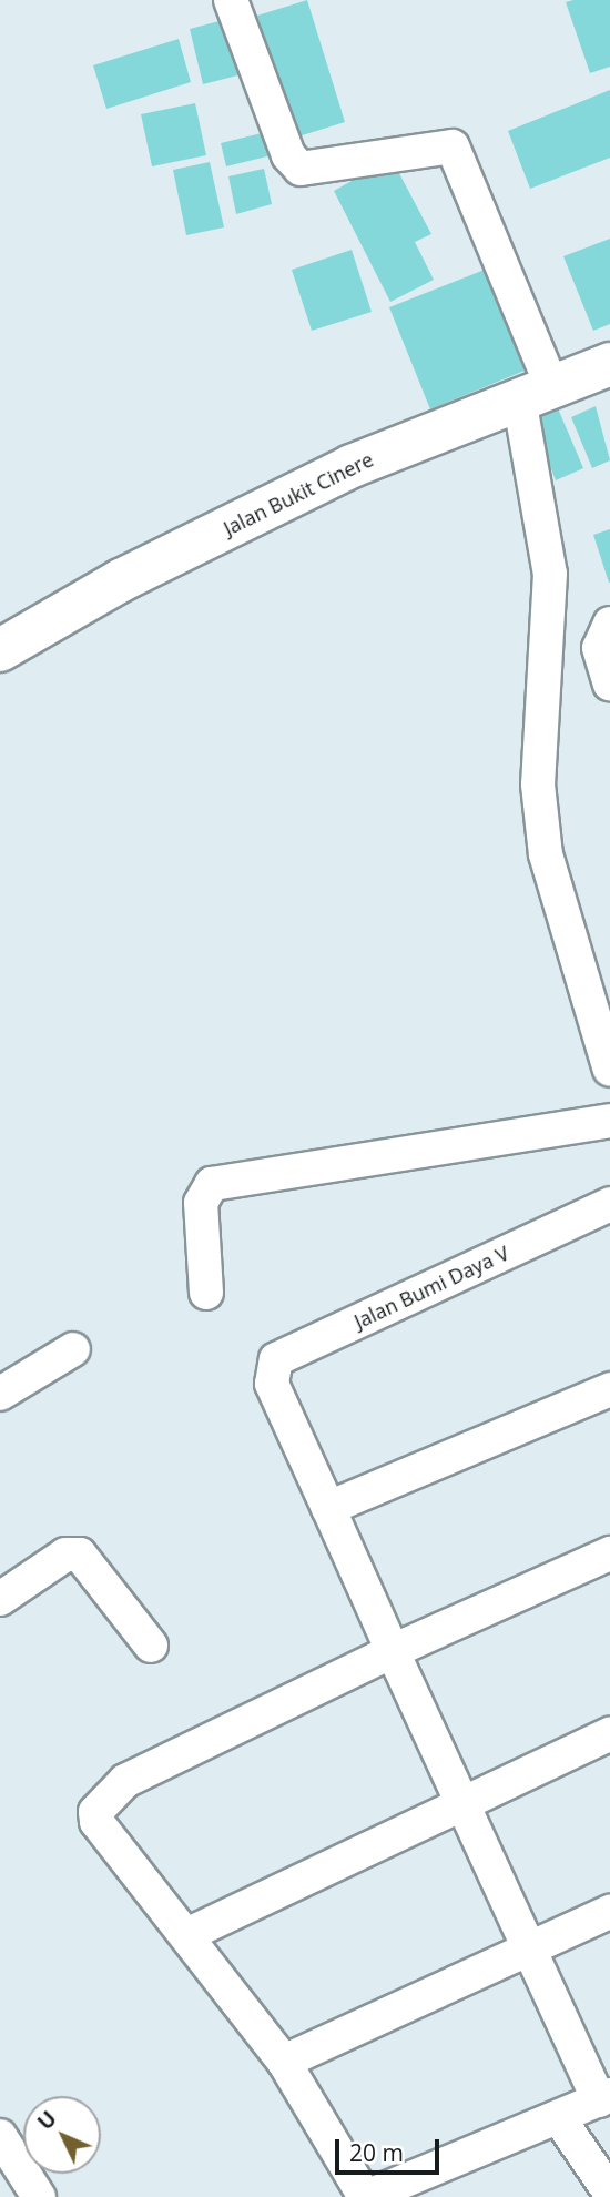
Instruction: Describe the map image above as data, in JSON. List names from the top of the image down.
{
  "streets": {
    "main road": ["Jalan Bukit Cinere"],
    "street": ["Jalan Bumi Daya V"]
  },
  "scale_bar": "20 m",
  "north": "top left"
}
